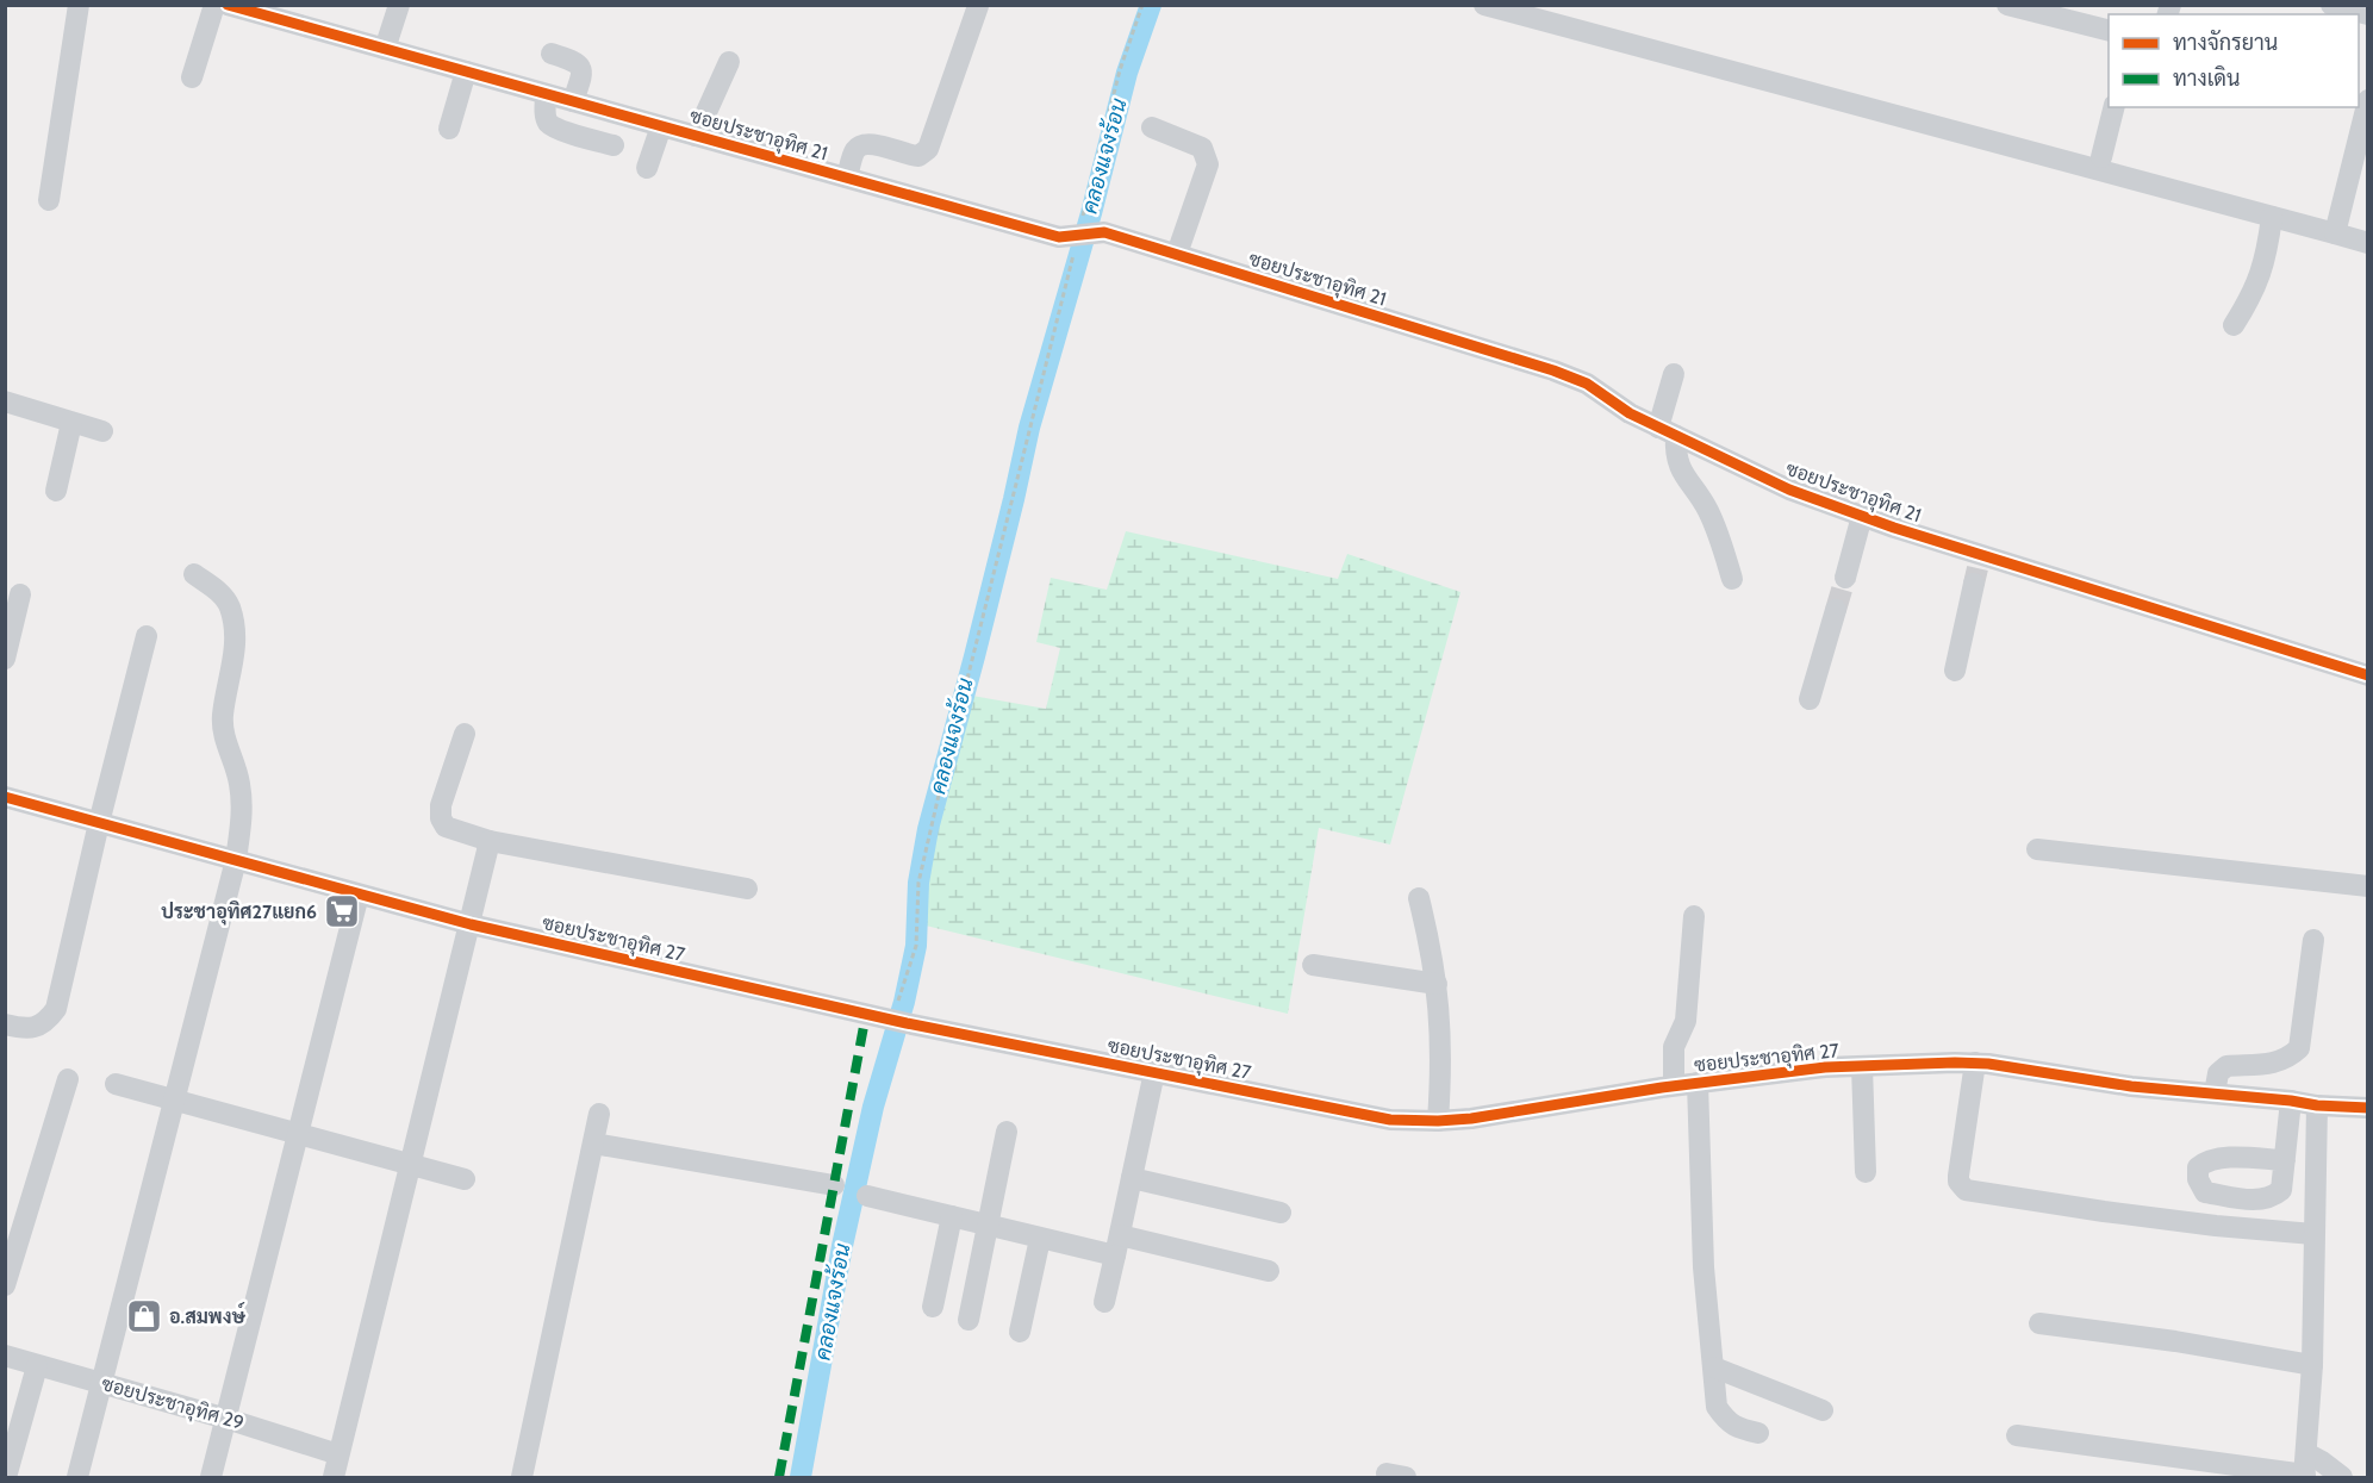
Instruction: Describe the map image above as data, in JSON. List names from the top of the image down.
{
  "streets": {
    "street": ["ซอยประชาอุทิศ 21", "ซอยประชาอุทิศ 27", "ซอยประชาอุทิศ 29"]
  },
  "water": ["คลองแจงร้อน"],
  "places": {
    "supermarket": ["ประชาอุทิศ27แยก6"],
    "shop": ["อ.สมพงษ์"]
  },
  "legend": ["ทางจักรยาน", "ทางเดิน"]
}
